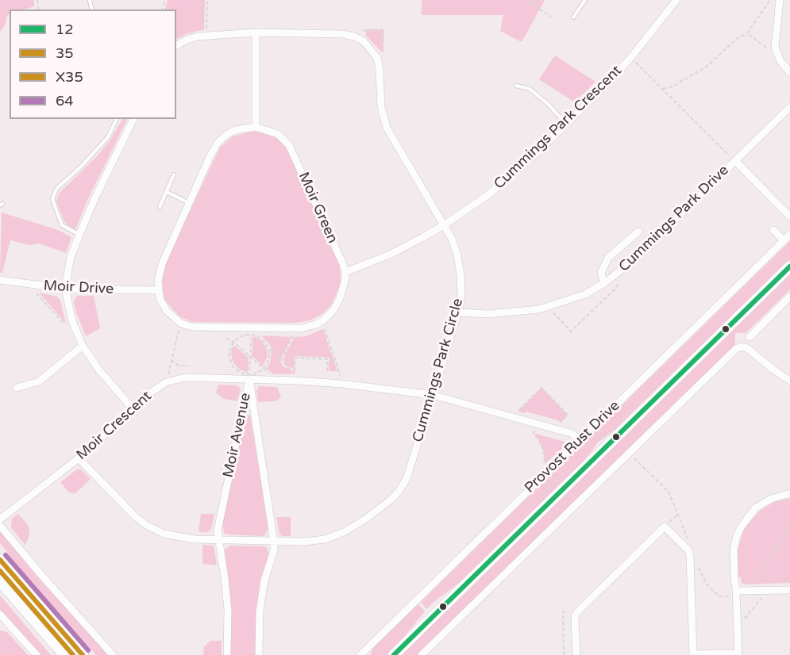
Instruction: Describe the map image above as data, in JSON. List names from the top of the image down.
{
  "streets": {
    "street": [
      "Cummings Park Crescent",
      "Moir Green",
      "Cummings Park Drive",
      "Moir Drive",
      "Cummings Park Circle",
      "Moir Crescent",
      "Moir Avenue",
      "Provost Rust Drive"
    ]
  },
  "crossings": [
    ["Cummings Park Crescent", "Moir Green"],
    ["Cummings Park Crescent", "Cummings Park Circle"],
    ["Moir Green", "Moir Drive"],
    ["Cummings Park Drive", "Cummings Park Circle"],
    ["Cummings Park Circle", "Moir Crescent"],
    ["Cummings Park Circle", "Moir Avenue"],
    ["Moir Crescent", "Moir Avenue"],
    ["Moir Crescent", "Provost Rust Drive"]
  ],
  "lines": [
    "transit line 12",
    "transit line 64",
    "transit line 35",
    "transit line X35"
  ],
  "legend": [
    "12",
    "35",
    "X35",
    "64"
  ]
}
